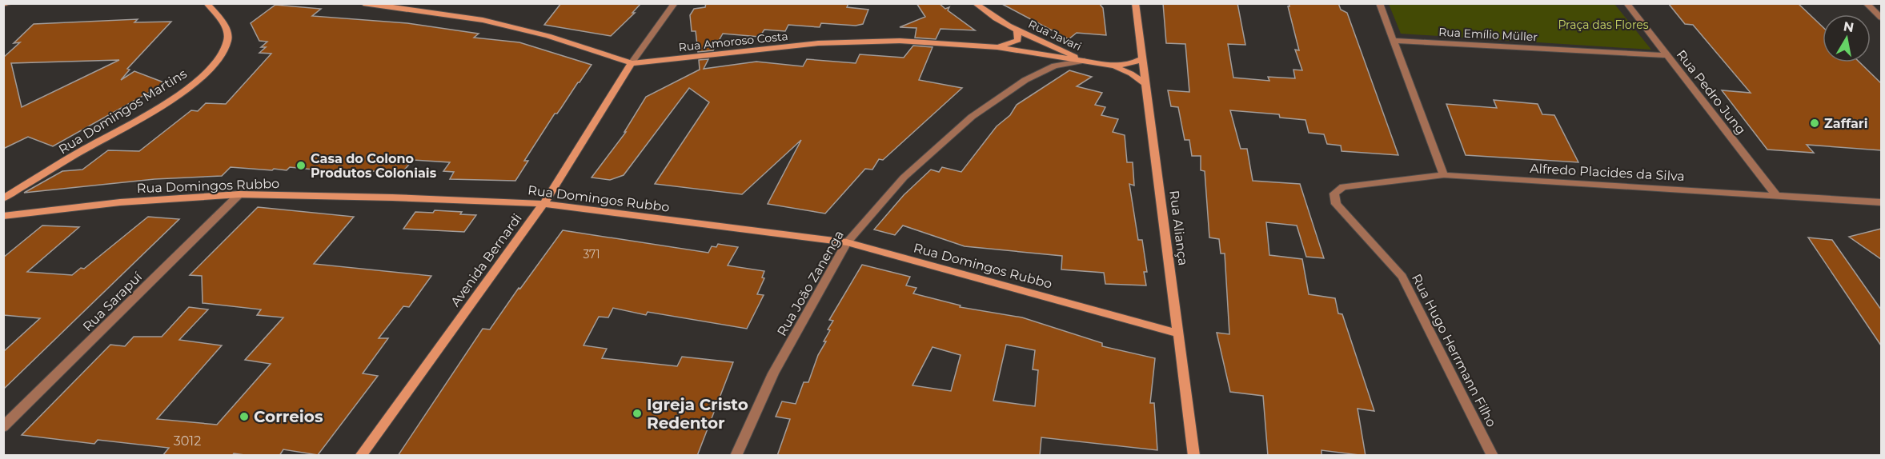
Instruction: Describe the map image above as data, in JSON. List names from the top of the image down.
{
  "streets": {
    "street": [
      "Rua Emílio Müller",
      "Rua Javari",
      "Rua Amoroso Costa",
      "Rua Pedro Jung",
      "Rua Domingos Martins",
      "Alfredo Placides da Silva",
      "Rua Domingos Rubbo",
      "Rua Aliança",
      "Avenida Bernardi",
      "Rua João Zanenga",
      "Rua Sarapuí",
      "Rua Hugo Herrmann Filho"
    ]
  },
  "crossings": [
    ["Rua Emílio Müller", "Rua Pedro Jung"],
    ["Rua Javari", "Rua Amoroso Costa"],
    ["Rua Javari", "Rua João Zanenga"],
    ["Rua Amoroso Costa", "Rua Aliança"],
    ["Rua Amoroso Costa", "Avenida Bernardi"],
    ["Rua Amoroso Costa", "Rua João Zanenga"],
    ["Rua Pedro Jung", "Alfredo Placides da Silva"],
    ["Alfredo Placides da Silva", "Rua Hugo Herrmann Filho"],
    ["Rua Domingos Rubbo", "Rua Aliança"],
    ["Rua Domingos Rubbo", "Avenida Bernardi"],
    ["Rua Domingos Rubbo", "Rua João Zanenga"],
    ["Rua Domingos Rubbo", "Rua Sarapuí"]
  ],
  "parks": ["Praça das Flores"],
  "places": [
    "Zaffari",
    "Casa do Colono Produtos Coloniais",
    "Igreja Cristo Redentor",
    "Correios"
  ],
  "house_numbers": ["371", "3012"],
  "north": "top"
}
